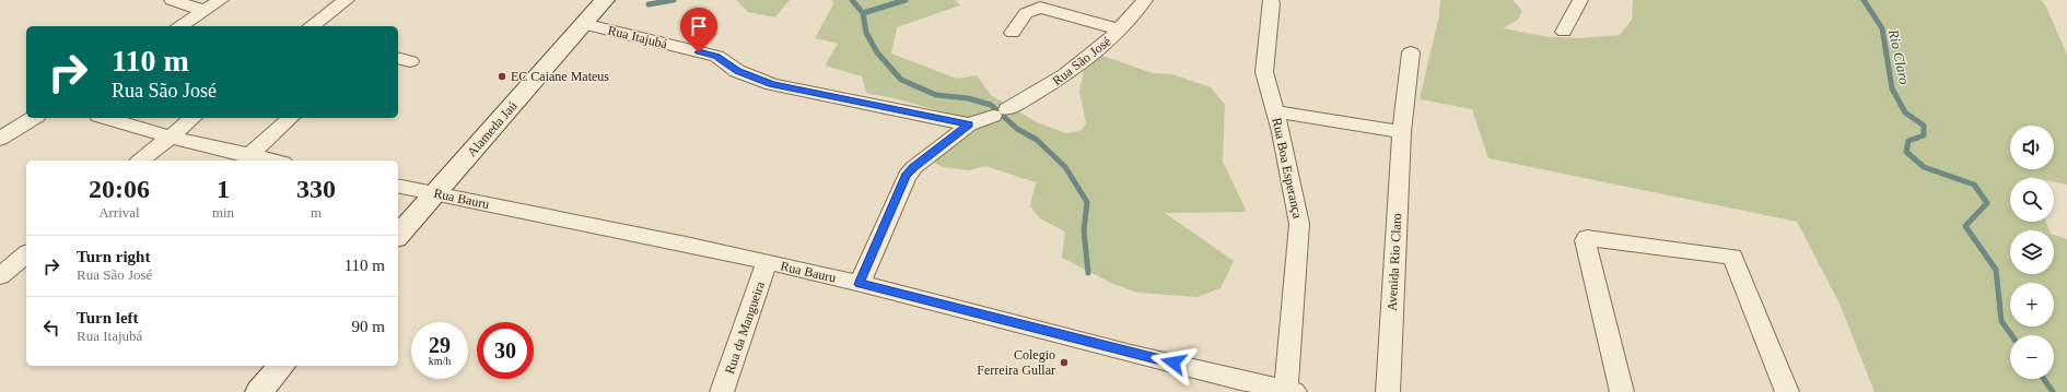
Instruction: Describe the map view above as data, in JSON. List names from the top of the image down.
{
  "streets": {
    "main road": ["Alameda Jaú"],
    "street": [
      "Rua Itajubá",
      "Rua São José",
      "Rua Boa Esperança",
      "Rua Bauru",
      "Avenida Rio Claro",
      "Rua da Mangueira"
    ]
  },
  "crossings": [
    ["Rua Itajubá", "Rua São José"],
    ["Rua Itajubá", "Alameda Jaú"],
    ["Rua São José", "Rua Bauru"],
    ["Alameda Jaú", "Rua Bauru"],
    ["Rua Boa Esperança", "Rua Bauru"],
    ["Rua Bauru", "Rua da Mangueira"]
  ],
  "water": ["Rio Claro"],
  "places": ["EC Caiane Mateus", "Colegio Ferreira Gullar"],
  "page": {
    "turn": ["110 m", "Rua São José"],
    "map_buttons": ["+", "−"],
    "eta": [
      "20:06",
      "Arrival",
      "1",
      "min",
      "330",
      "m"
    ],
    "list": [
      {
        "name": "Turn right",
        "note": "Rua São José",
        "value": "110 m"
      },
      {
        "name": "Turn left",
        "note": "Rua Itajubá",
        "value": "90 m"
      }
    ],
    "speed": "29 km/h",
    "limit": "30"
  }
}
